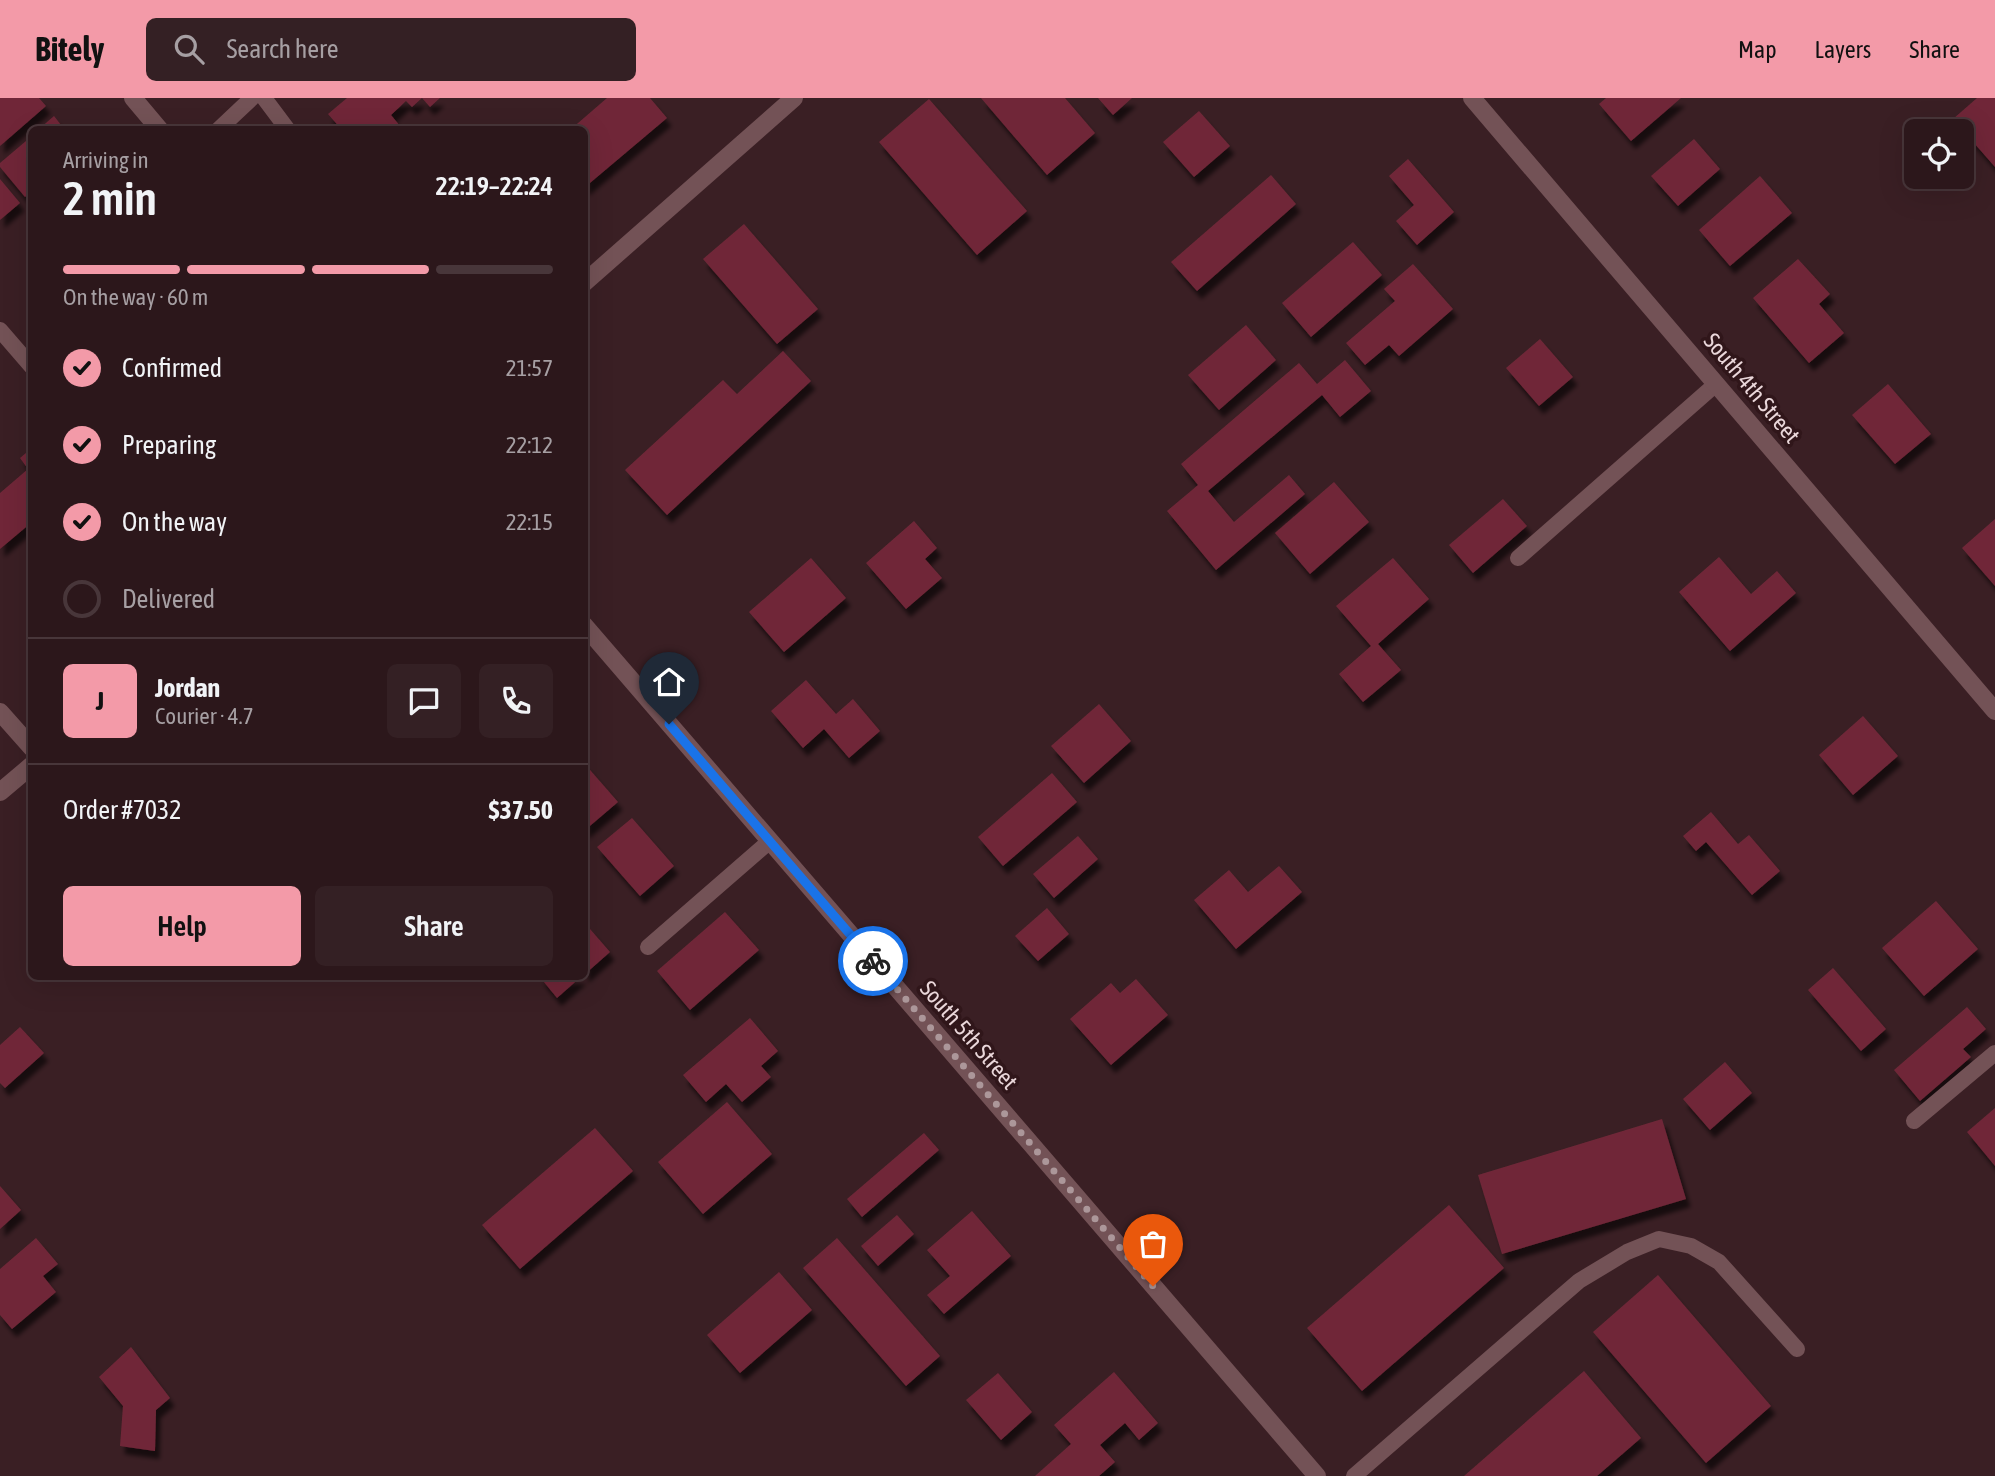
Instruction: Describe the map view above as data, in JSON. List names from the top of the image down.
{
  "streets": {
    "street": ["South 4th Street", "South 5th Street"]
  },
  "page": {
    "header": "Bitely",
    "search": "Search here",
    "nav": ["Map", "Layers", "Share"],
    "heading": ["2 min", "Arriving in", "22:19–22:24"],
    "panel": [
      "Jordan",
      "Courier · 4.7",
      "Order #7032",
      "$37.50"
    ],
    "bar": "On the way · 60 m",
    "list": [
      ["Confirmed", "21:57"],
      ["Preparing", "22:12"],
      ["On the way", "22:15"],
      "Delivered"
    ],
    "round": "J",
    "buttons": ["Help", "Share"]
  }
}
